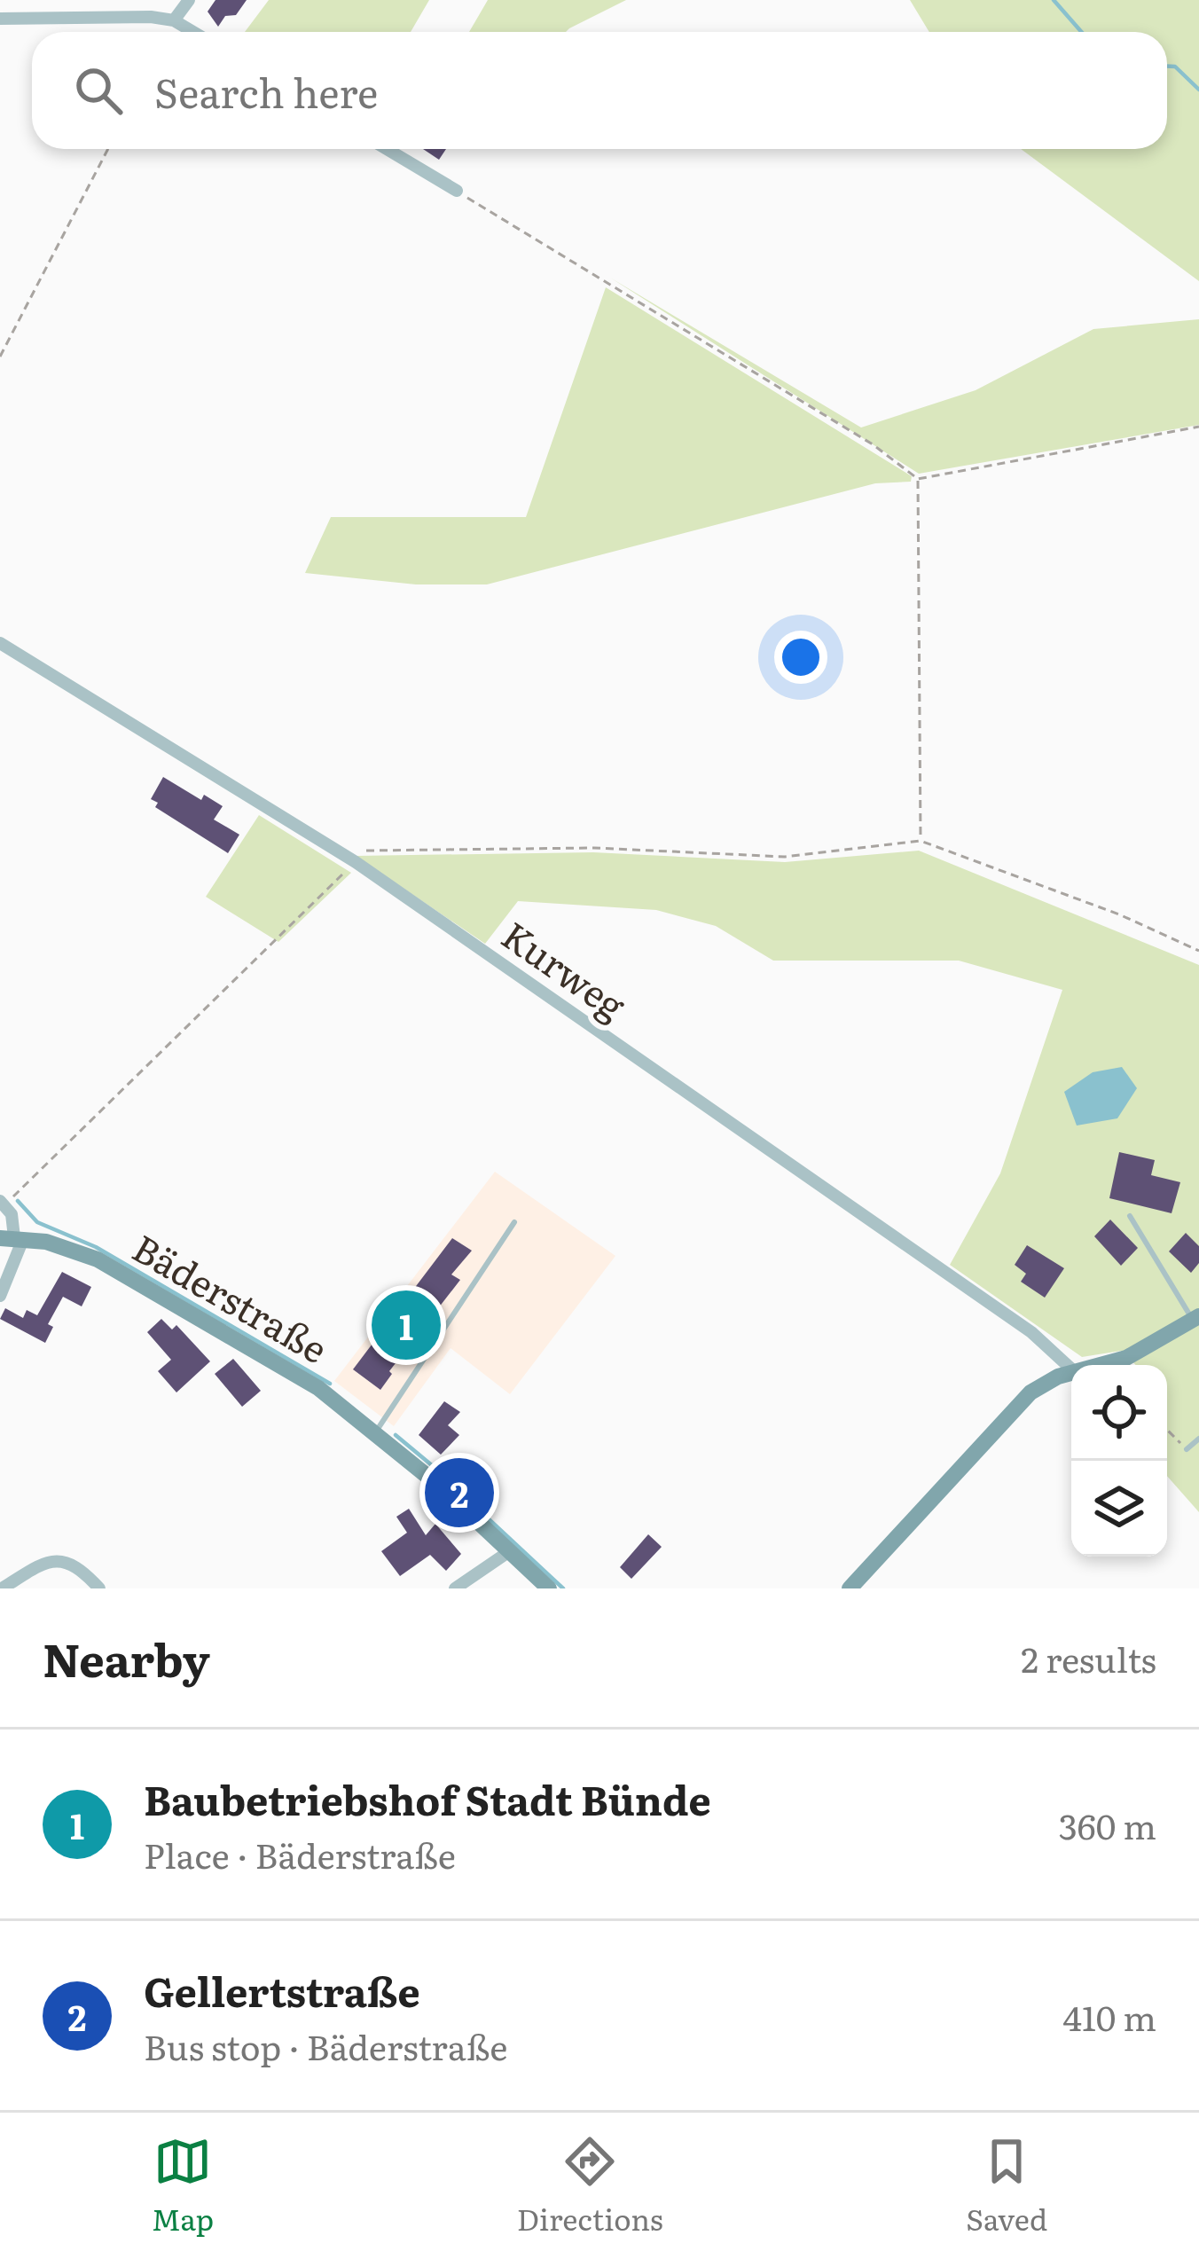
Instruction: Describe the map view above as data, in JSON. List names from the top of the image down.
{
  "streets": {
    "street": ["Kurweg", "Bäderstraße"]
  },
  "page": {
    "search": "Search here",
    "pins": ["1", "2"],
    "heading": ["Nearby", "2 results"],
    "list": [
      {
        "mark": "1",
        "name": "Baubetriebshof Stadt Bünde",
        "note": "Place · Bäderstraße",
        "value": "360 m"
      },
      {
        "mark": "2",
        "name": "Gellertstraße",
        "note": "Bus stop · Bäderstraße",
        "value": "410 m"
      }
    ],
    "nav": ["Map", "Directions", "Saved"]
  }
}
